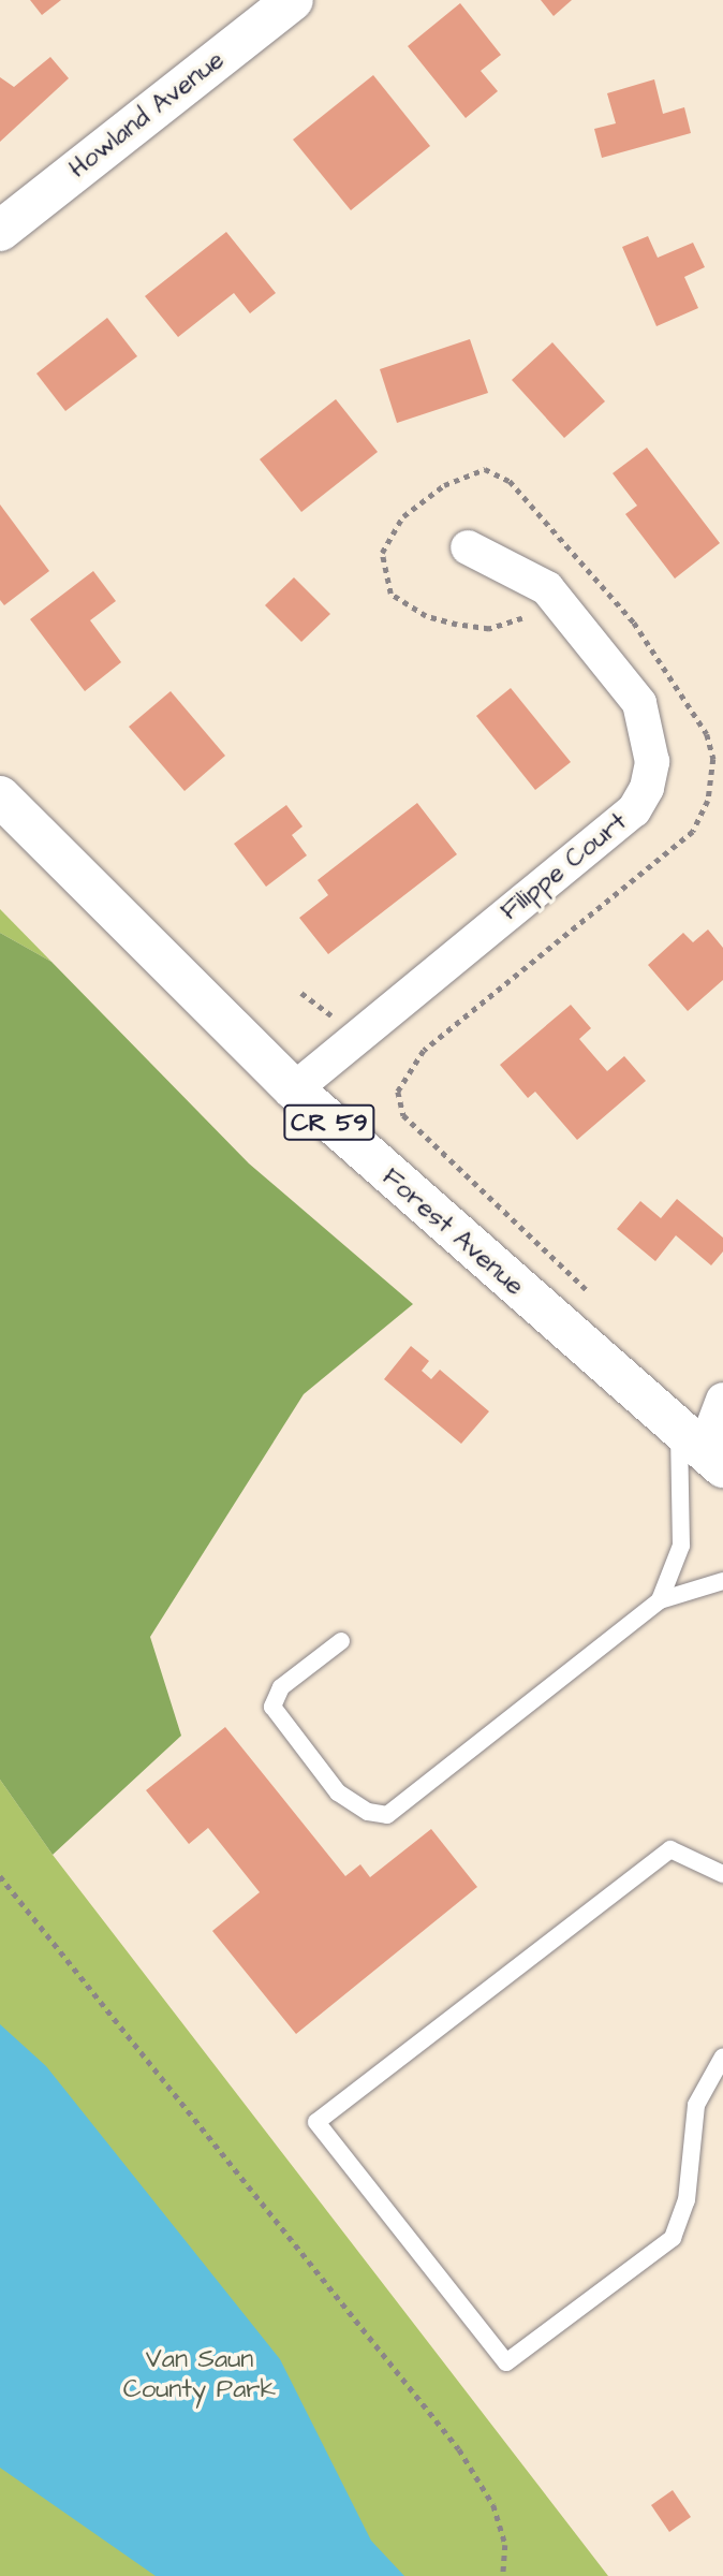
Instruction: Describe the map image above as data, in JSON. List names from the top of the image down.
{
  "streets": {
    "main road": ["Howland Avenue", "CR 59", "Forest Avenue"],
    "street": ["Filippe Court"]
  },
  "crossings": [
    ["Filippe Court", "Forest Avenue"]
  ],
  "parks": ["Van Saun County Park"]
}
